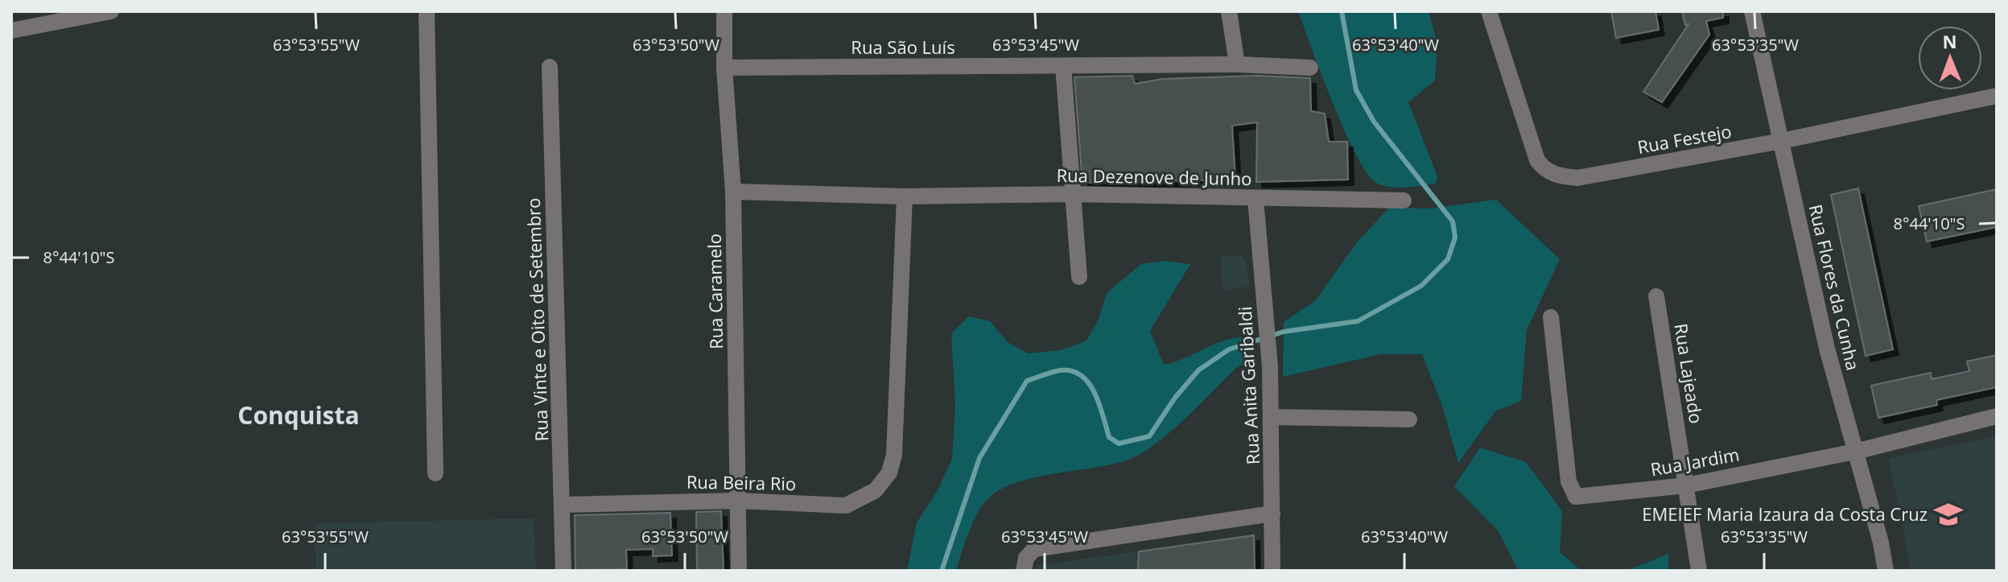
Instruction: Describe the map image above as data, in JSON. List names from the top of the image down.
{
  "streets": {
    "street": [
      "Rua São Luís",
      "Rua Festejo",
      "Rua Dezenove de Junho",
      "Rua Flores da Cunha",
      "Rua Caramelo",
      "Rua Vinte e Oito de Setembro",
      "Rua Lajeado",
      "Rua Anita Garibaldi",
      "Rua Jardim",
      "Rua Beira Rio"
    ]
  },
  "crossings": [
    ["Rua São Luís", "Rua Caramelo"],
    ["Rua Festejo", "Rua Flores da Cunha"],
    ["Rua Dezenove de Junho", "Rua Caramelo"],
    ["Rua Dezenove de Junho", "Rua Anita Garibaldi"],
    ["Rua Dezenove de Junho", "Rua Beira Rio"],
    ["Rua Flores da Cunha", "Rua Jardim"],
    ["Rua Caramelo", "Rua Beira Rio"],
    ["Rua Vinte e Oito de Setembro", "Rua Beira Rio"],
    ["Rua Lajeado", "Rua Jardim"]
  ],
  "districts": ["Conquista"],
  "places": {
    "school or university": ["EMEIEF Maria Izaura da Costa Cruz"]
  },
  "north": "top",
  "coordinates": [
    "63°53'55\"W",
    "63°53'50\"W",
    "63°53'45\"W",
    "63°53'40\"W",
    "63°53'35\"W",
    "8°44'10\"S"
  ]
}
